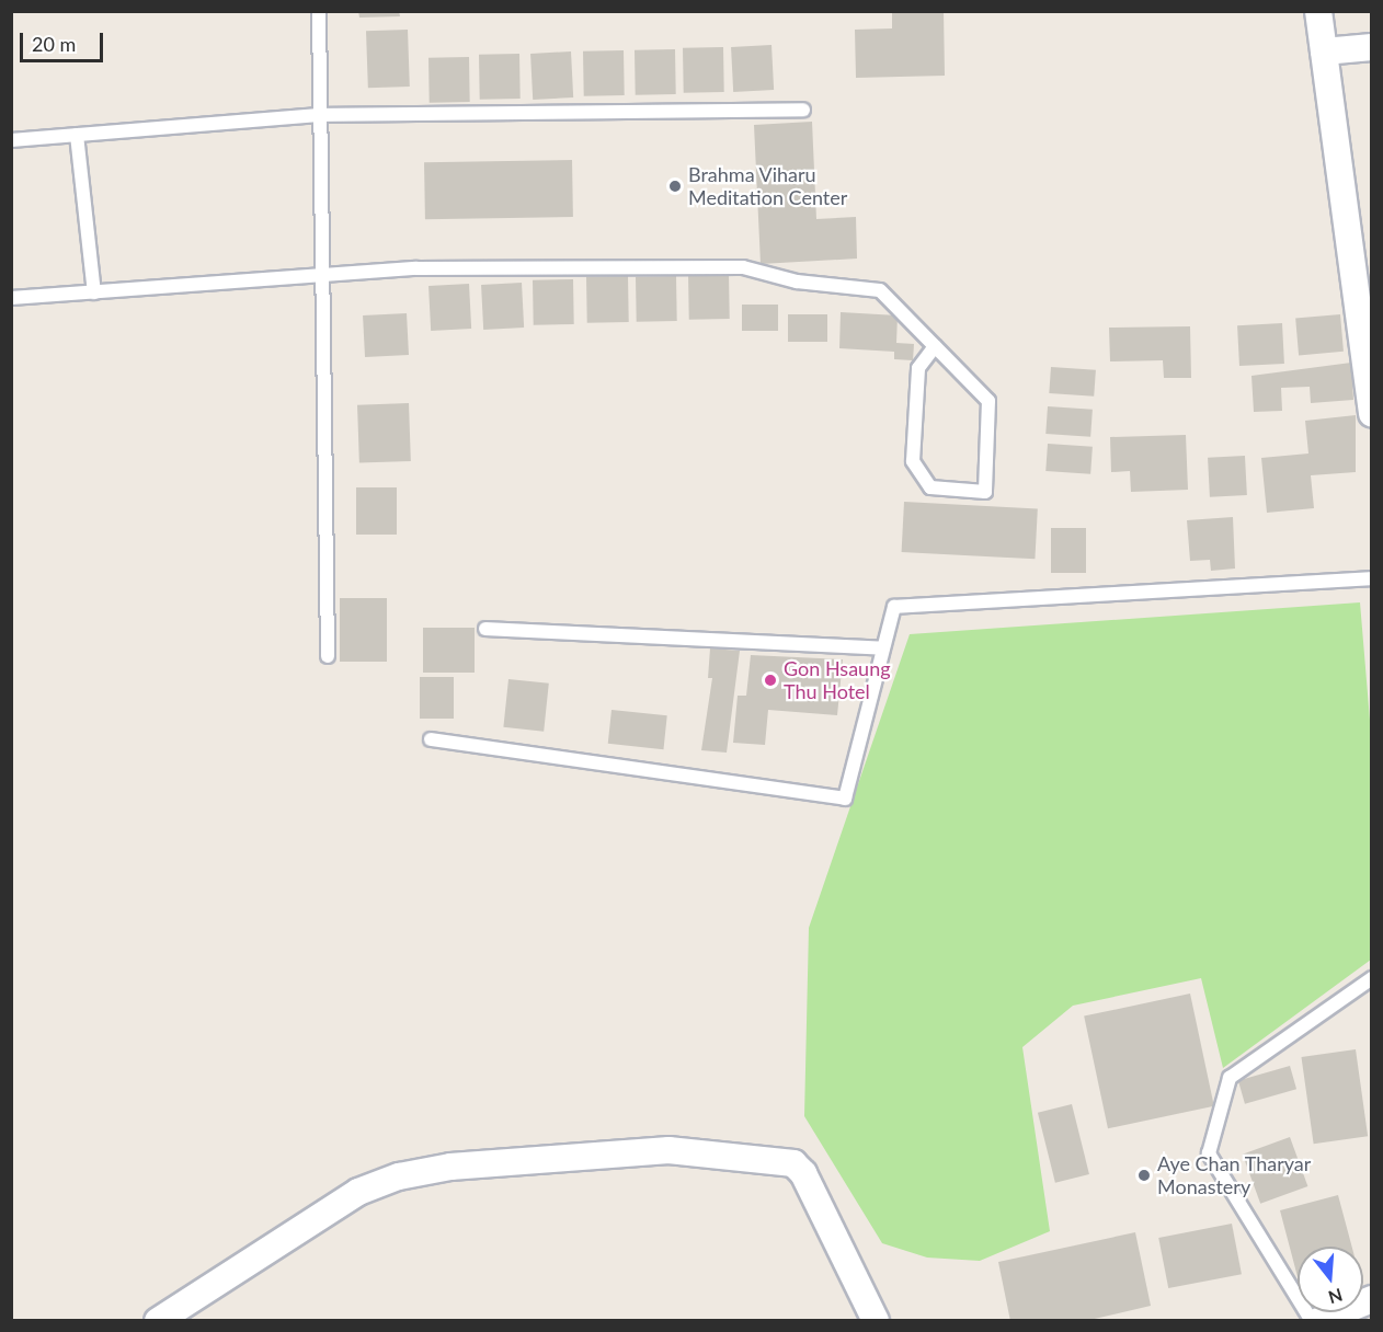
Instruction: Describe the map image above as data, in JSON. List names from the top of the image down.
{
  "places": ["Brahma Viharu Meditation Center", "Gon Hsaung Thu Hotel", "Aye Chan Tharyar Monastery"],
  "scale_bar": "20 m",
  "north": "bottom"
}
